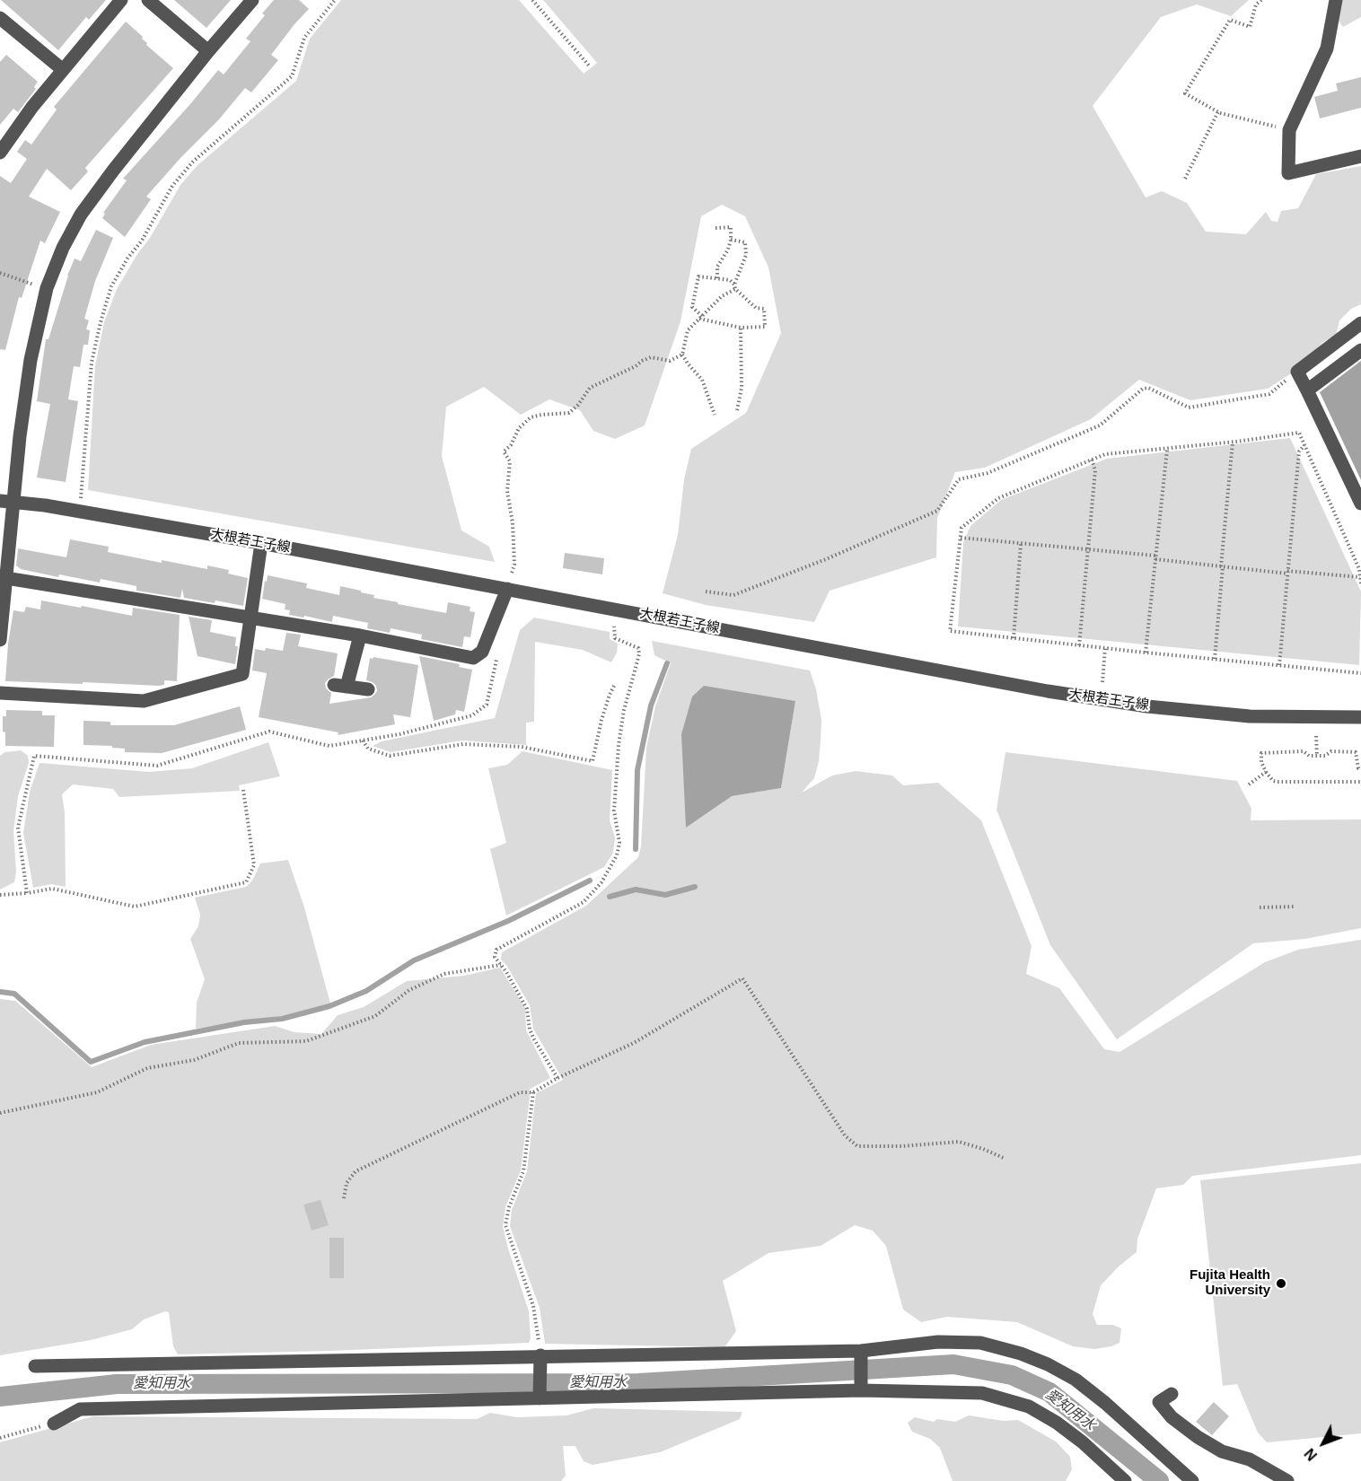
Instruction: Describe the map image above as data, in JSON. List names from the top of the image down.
{
  "streets": {
    "street": ["大根若王子線"]
  },
  "water": ["愛知用水"],
  "places": ["Fujita Health University"],
  "north": "bottom left"
}
